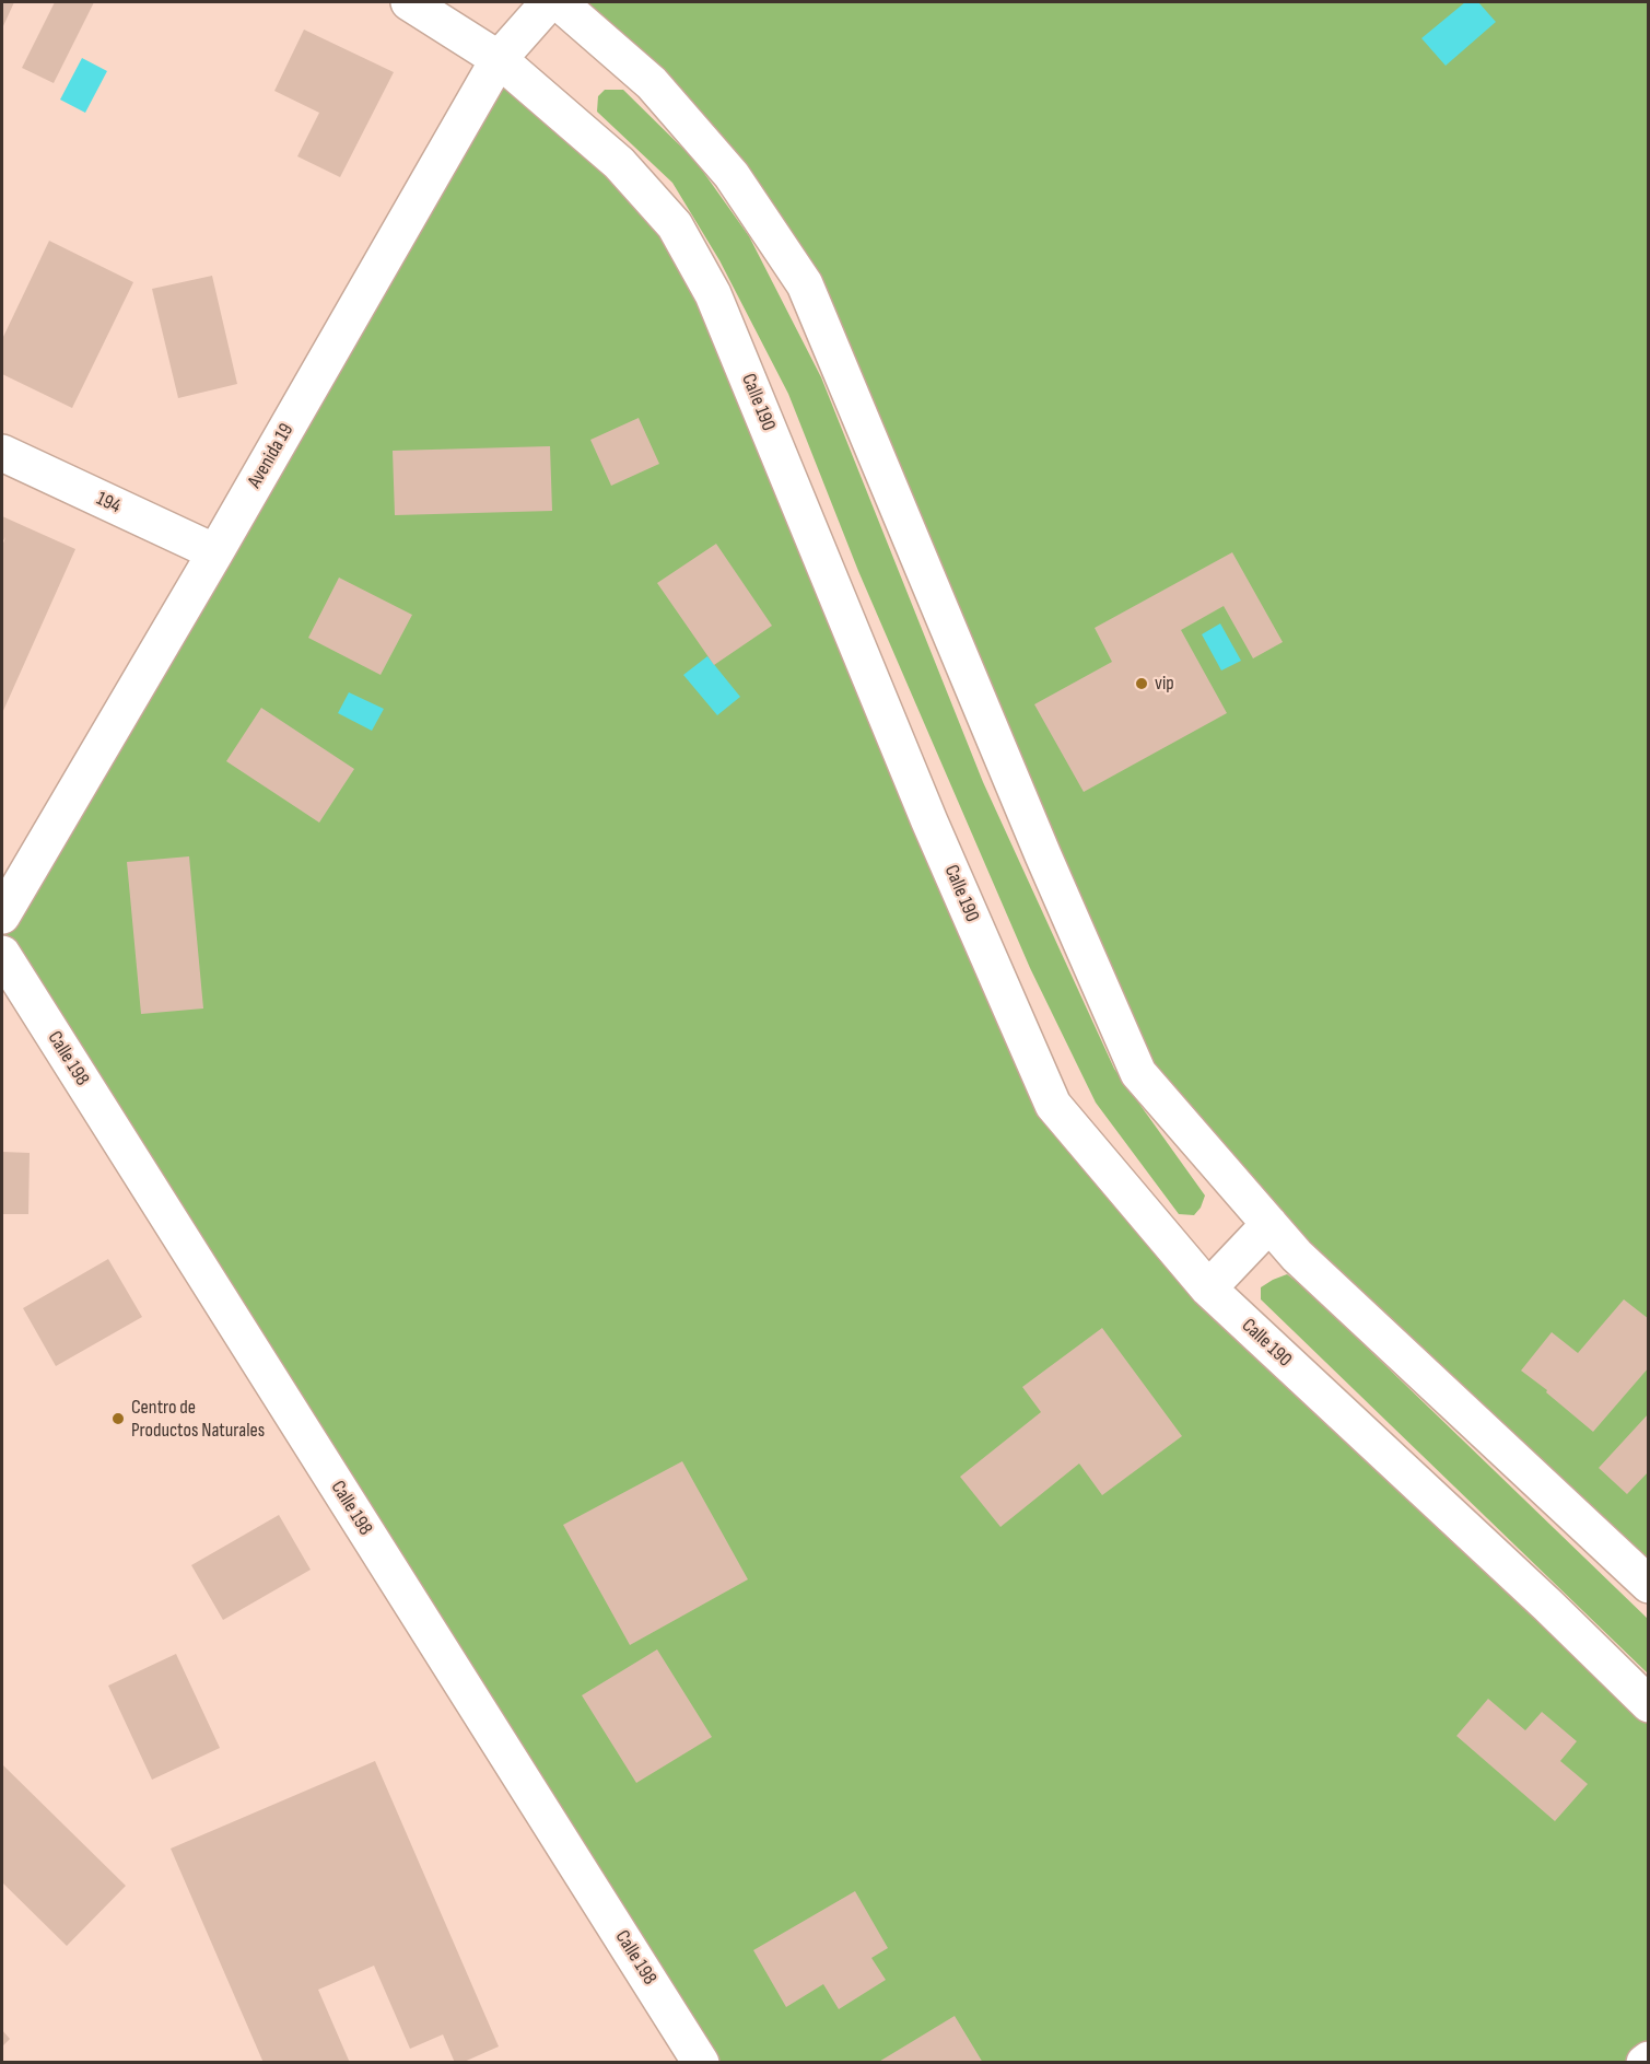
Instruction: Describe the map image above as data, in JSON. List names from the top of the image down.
{
  "streets": {
    "main road": [
      "Calle 190",
      "Avenida 19",
      "194",
      "Calle 198"
    ]
  },
  "crossings": [
    ["Calle 190", "Avenida 19"],
    ["Avenida 19", "194"]
  ],
  "places": ["vip", "Centro de Productos Naturales"]
}
